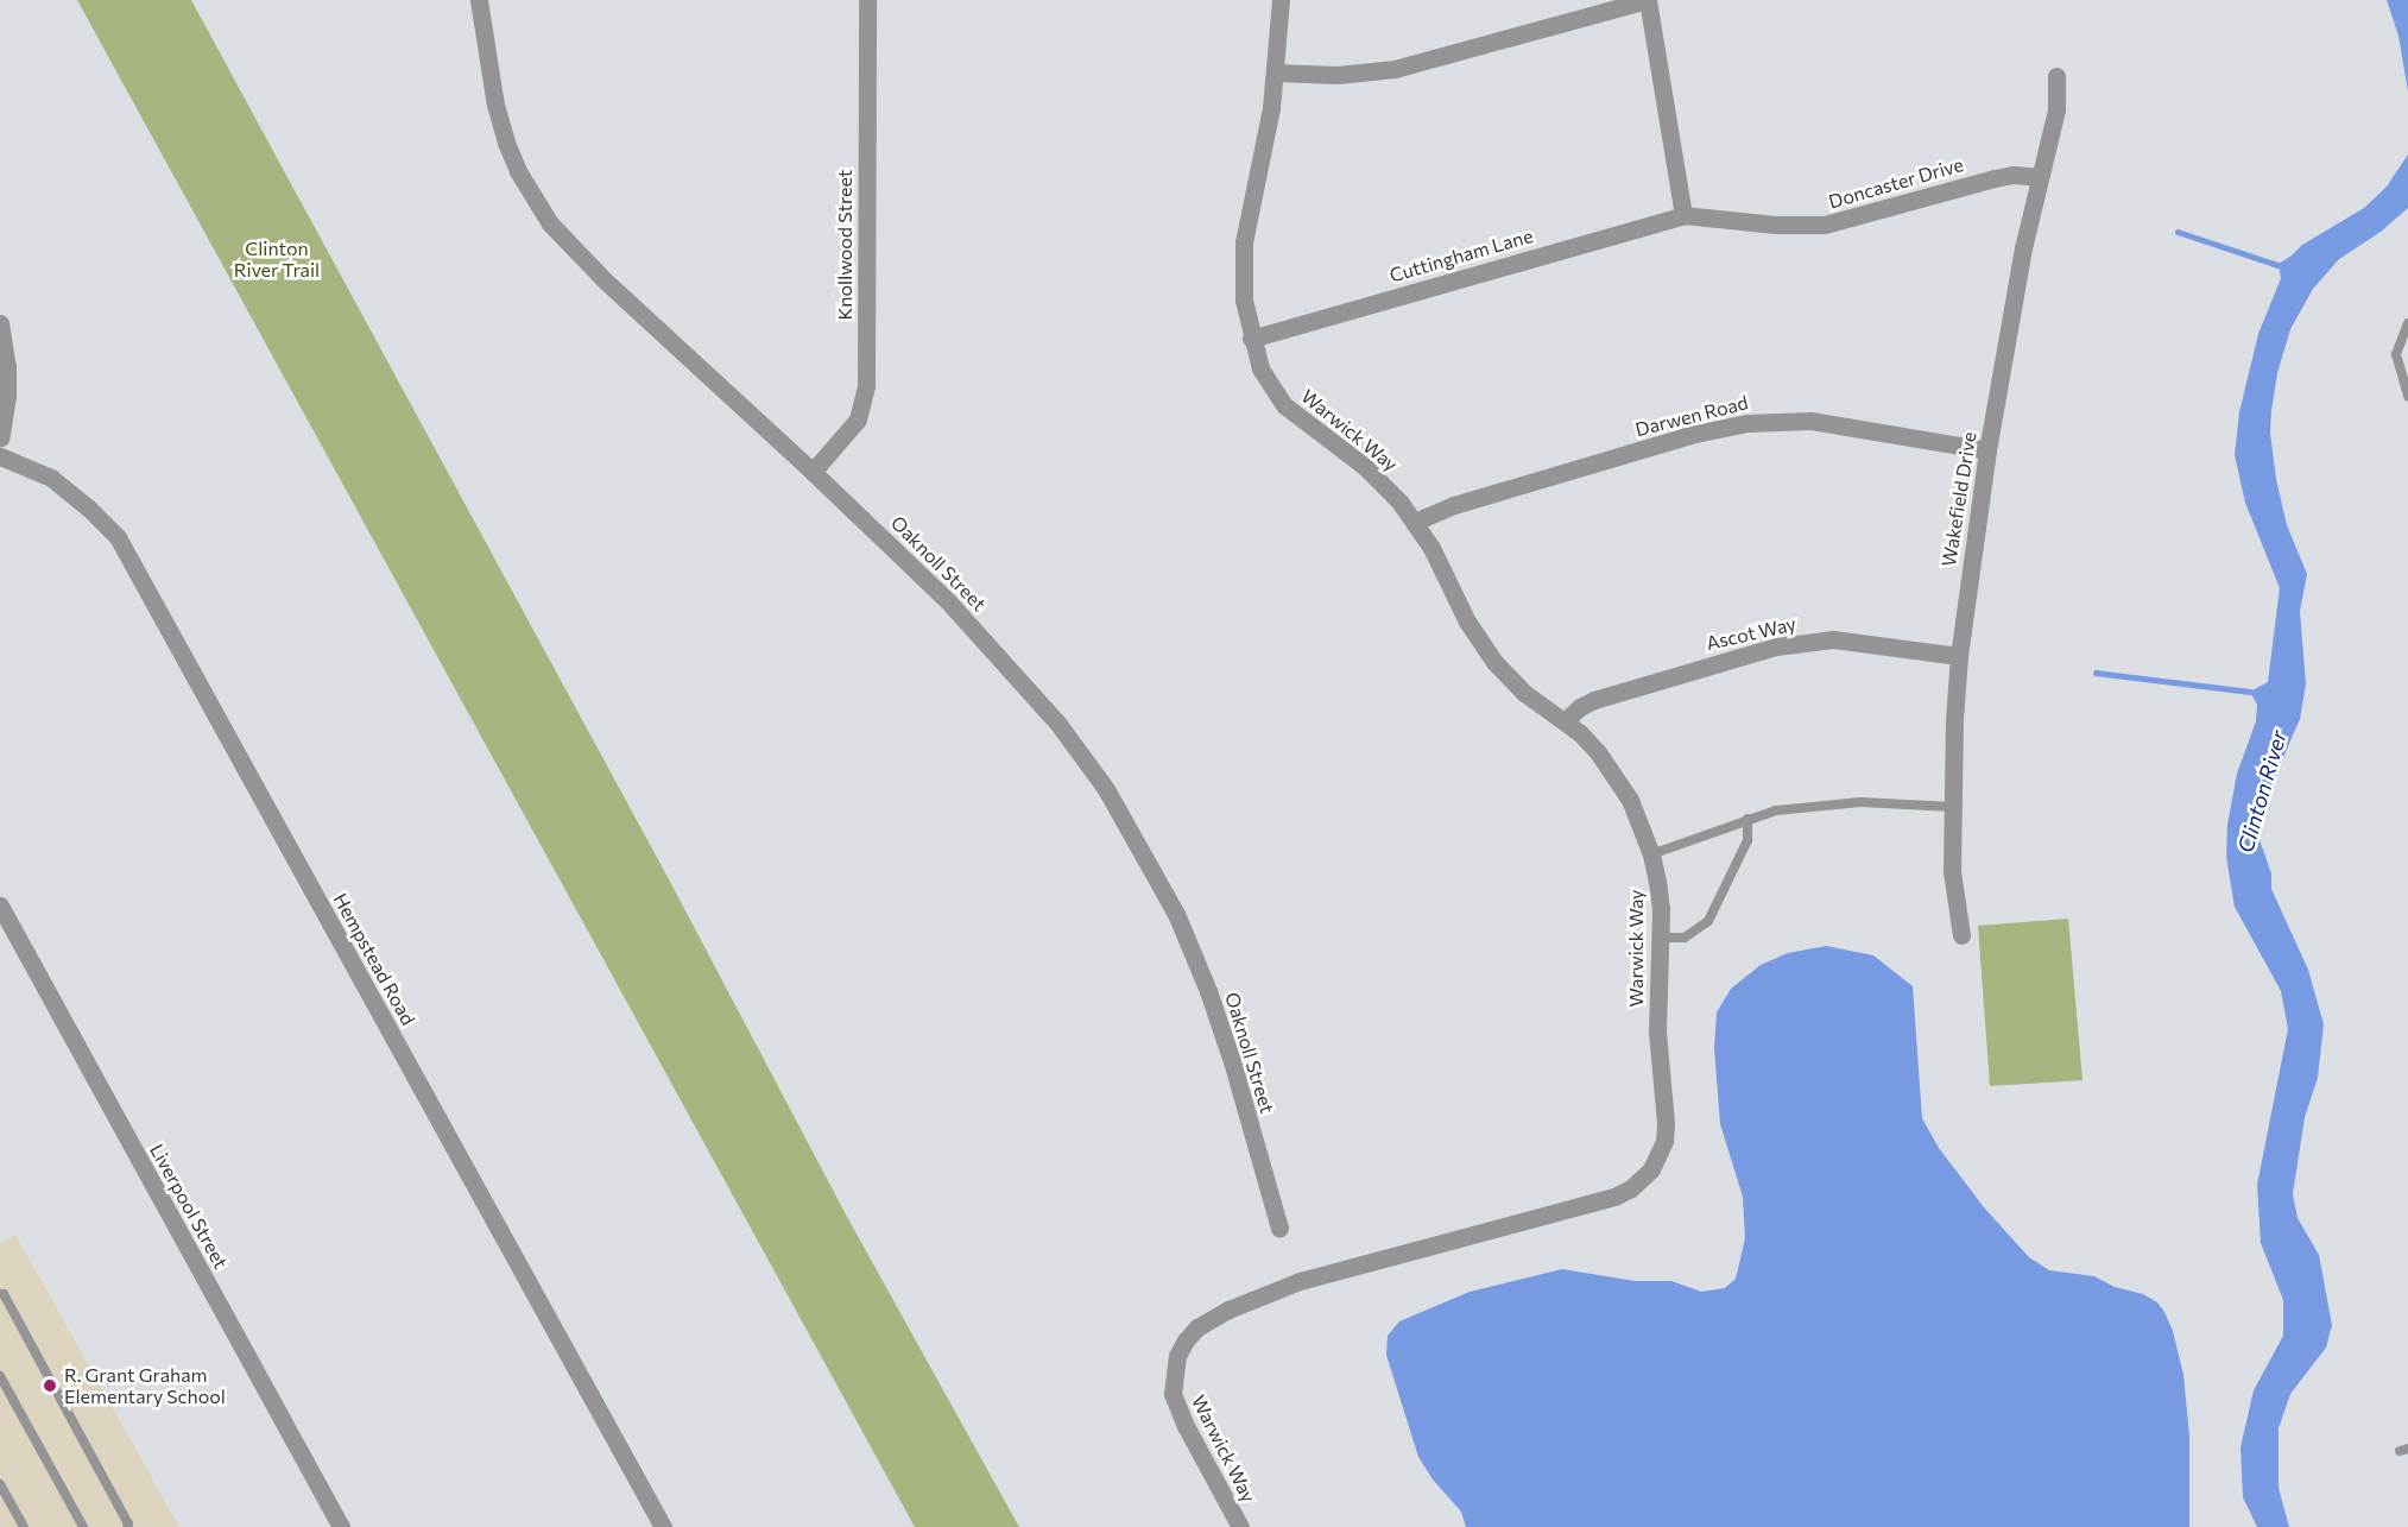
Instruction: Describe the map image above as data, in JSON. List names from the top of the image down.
{
  "streets": {
    "street": [
      "Doncaster Drive",
      "Knollwood Street",
      "Cuttingham Lane",
      "Darwen Road",
      "Warwick Way",
      "Wakefield Drive",
      "Oaknoll Street",
      "Ascot Way",
      "Hempstead Road",
      "Liverpool Street"
    ]
  },
  "crossings": [
    ["Doncaster Drive", "Cuttingham Lane"],
    ["Doncaster Drive", "Wakefield Drive"],
    ["Knollwood Street", "Oaknoll Street"],
    ["Cuttingham Lane", "Warwick Way"],
    ["Darwen Road", "Warwick Way"],
    ["Darwen Road", "Wakefield Drive"],
    ["Warwick Way", "Ascot Way"],
    ["Wakefield Drive", "Ascot Way"]
  ],
  "water": ["Clinton River"],
  "parks": ["Clinton River Trail"],
  "places": ["R. Grant Graham Elementary School"]
}
